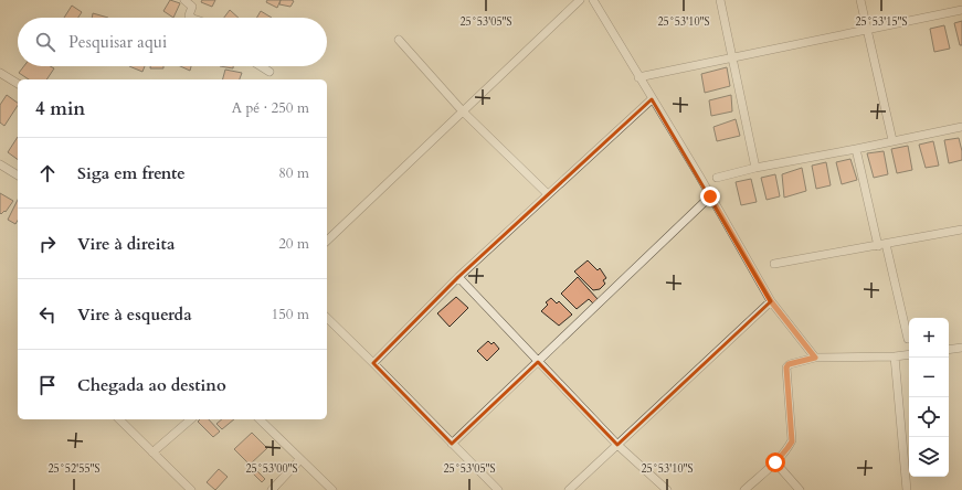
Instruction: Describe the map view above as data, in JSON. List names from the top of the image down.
{
  "page": {
    "search": "Pesquisar aqui",
    "heading": ["4 min", "A pé · 250 m"],
    "list": [
      ["Siga em frente", "80 m"],
      ["Vire à direita", "20 m"],
      ["Vire à esquerda", "150 m"],
      "Chegada ao destino"
    ],
    "map_buttons": ["+", "−"]
  },
  "coordinates": [
    "25°53'05\"S",
    "25°53'10\"S",
    "25°53'15\"S",
    "25°52'55\"S",
    "25°53'00\"S"
  ]
}
